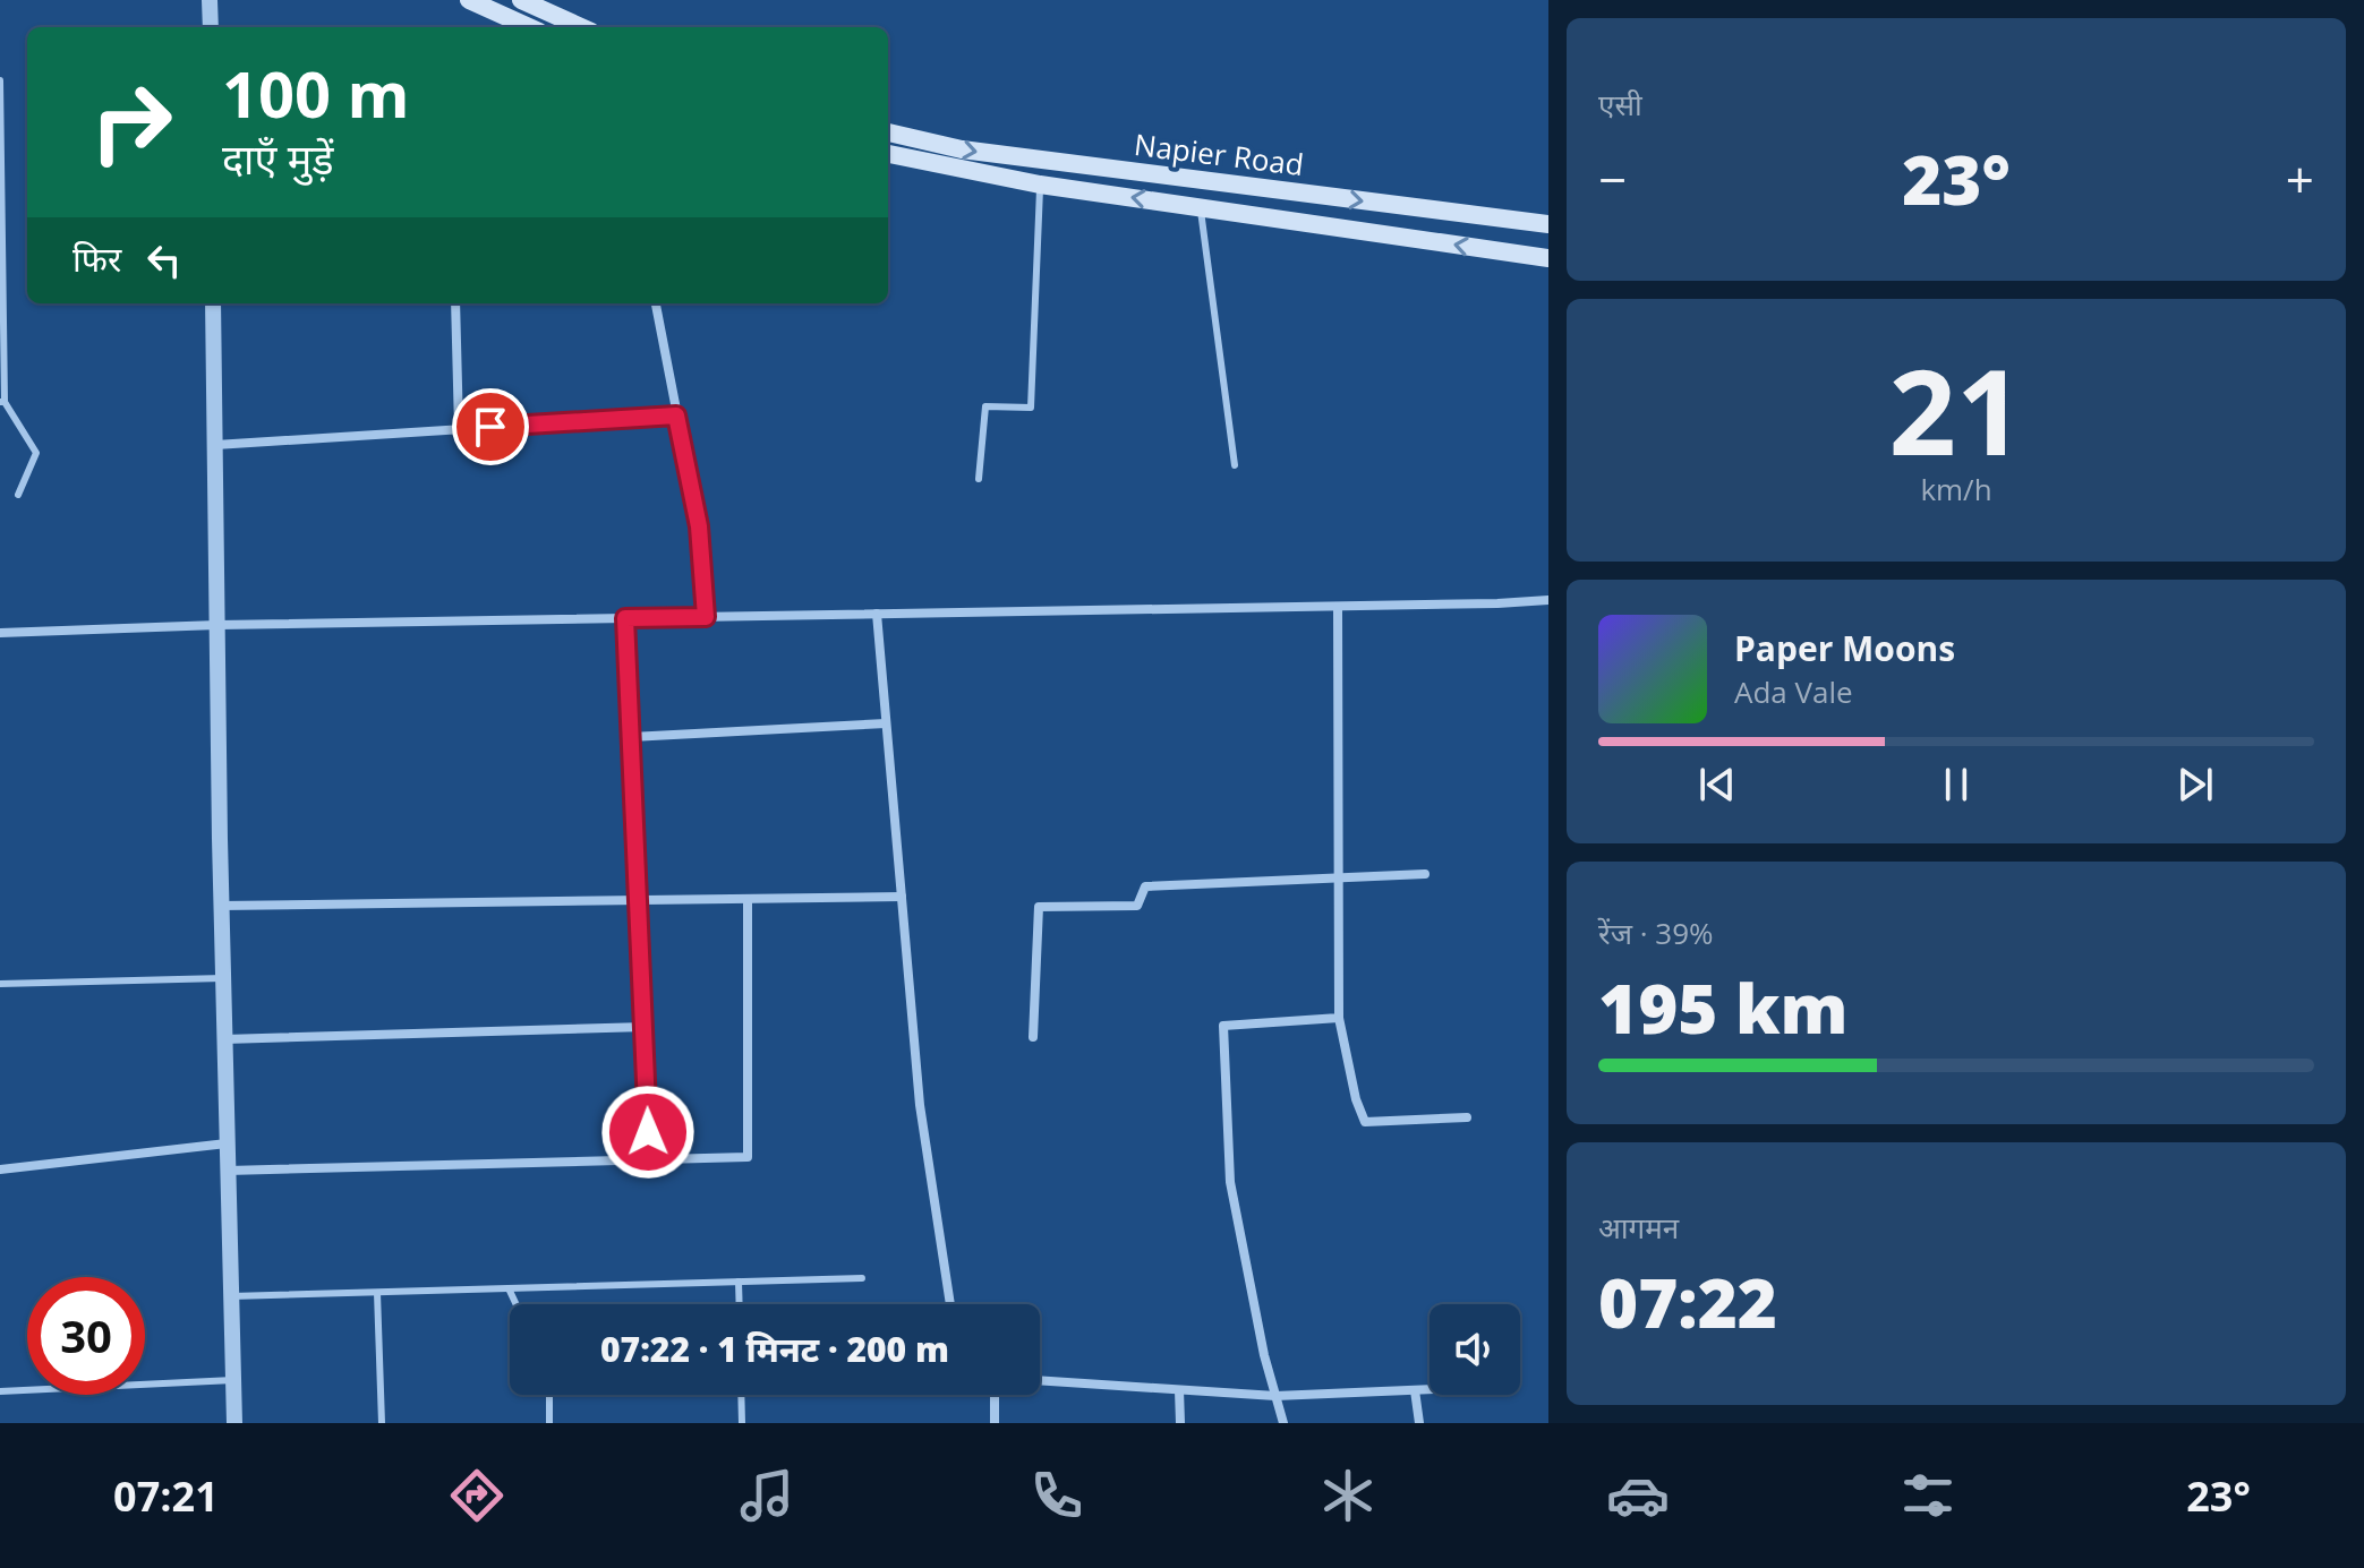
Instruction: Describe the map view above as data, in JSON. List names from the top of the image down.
{
  "streets": {
    "main road": ["Napier Road"]
  },
  "page": {
    "tile": [
      "एसी",
      ["21", "km/h"],
      ["रेंज · 39%", "195 km"],
      ["आगमन", "07:22"]
    ],
    "turn": ["100 m", "दाएँ मुड़ें"],
    "heat": ["−", "23°", "+"],
    "then": "फिर",
    "song": ["Paper Moons", "Ada Vale"],
    "limit": "30",
    "trip": "07:22 · 1 मिनट · 200 m",
    "tabs": ["07:21", "23°"]
  }
}
